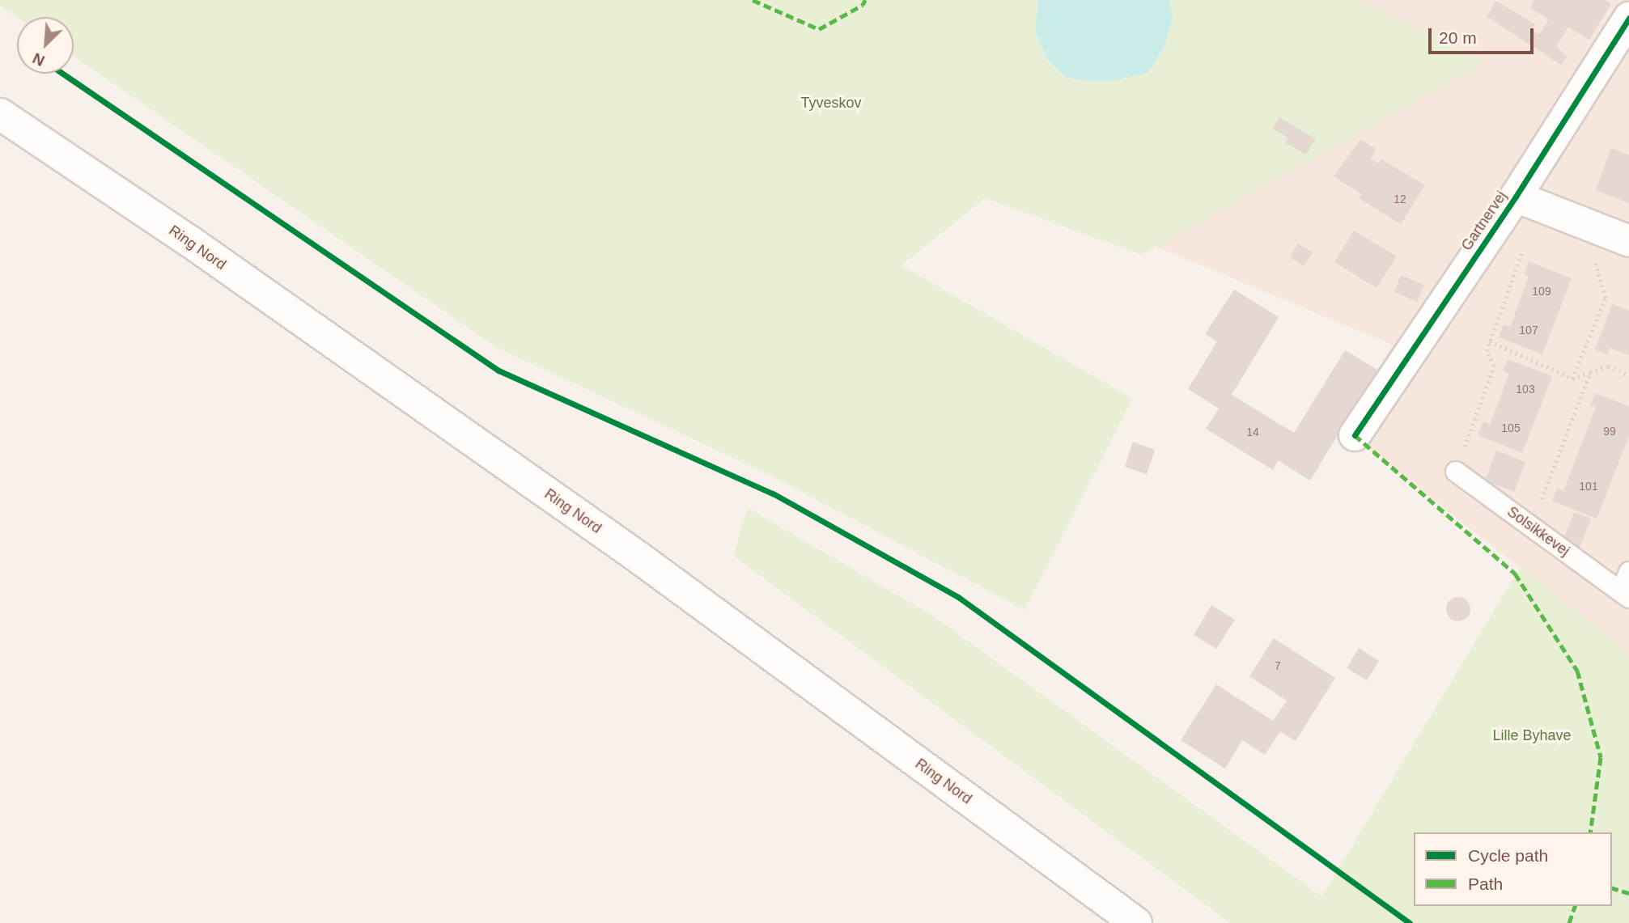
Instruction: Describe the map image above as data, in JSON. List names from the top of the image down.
{
  "streets": {
    "main road": ["Gartnervej", "Ring Nord"],
    "lane": ["Solsikkevej"]
  },
  "parks": ["Tyveskov", "Lille Byhave"],
  "house_numbers": [
    "12",
    "109",
    "107",
    "103",
    "105",
    "99",
    "14",
    "101",
    "7"
  ],
  "legend": ["Cycle path", "Path"],
  "scale_bar": "20 m",
  "north": "bottom left"
}
